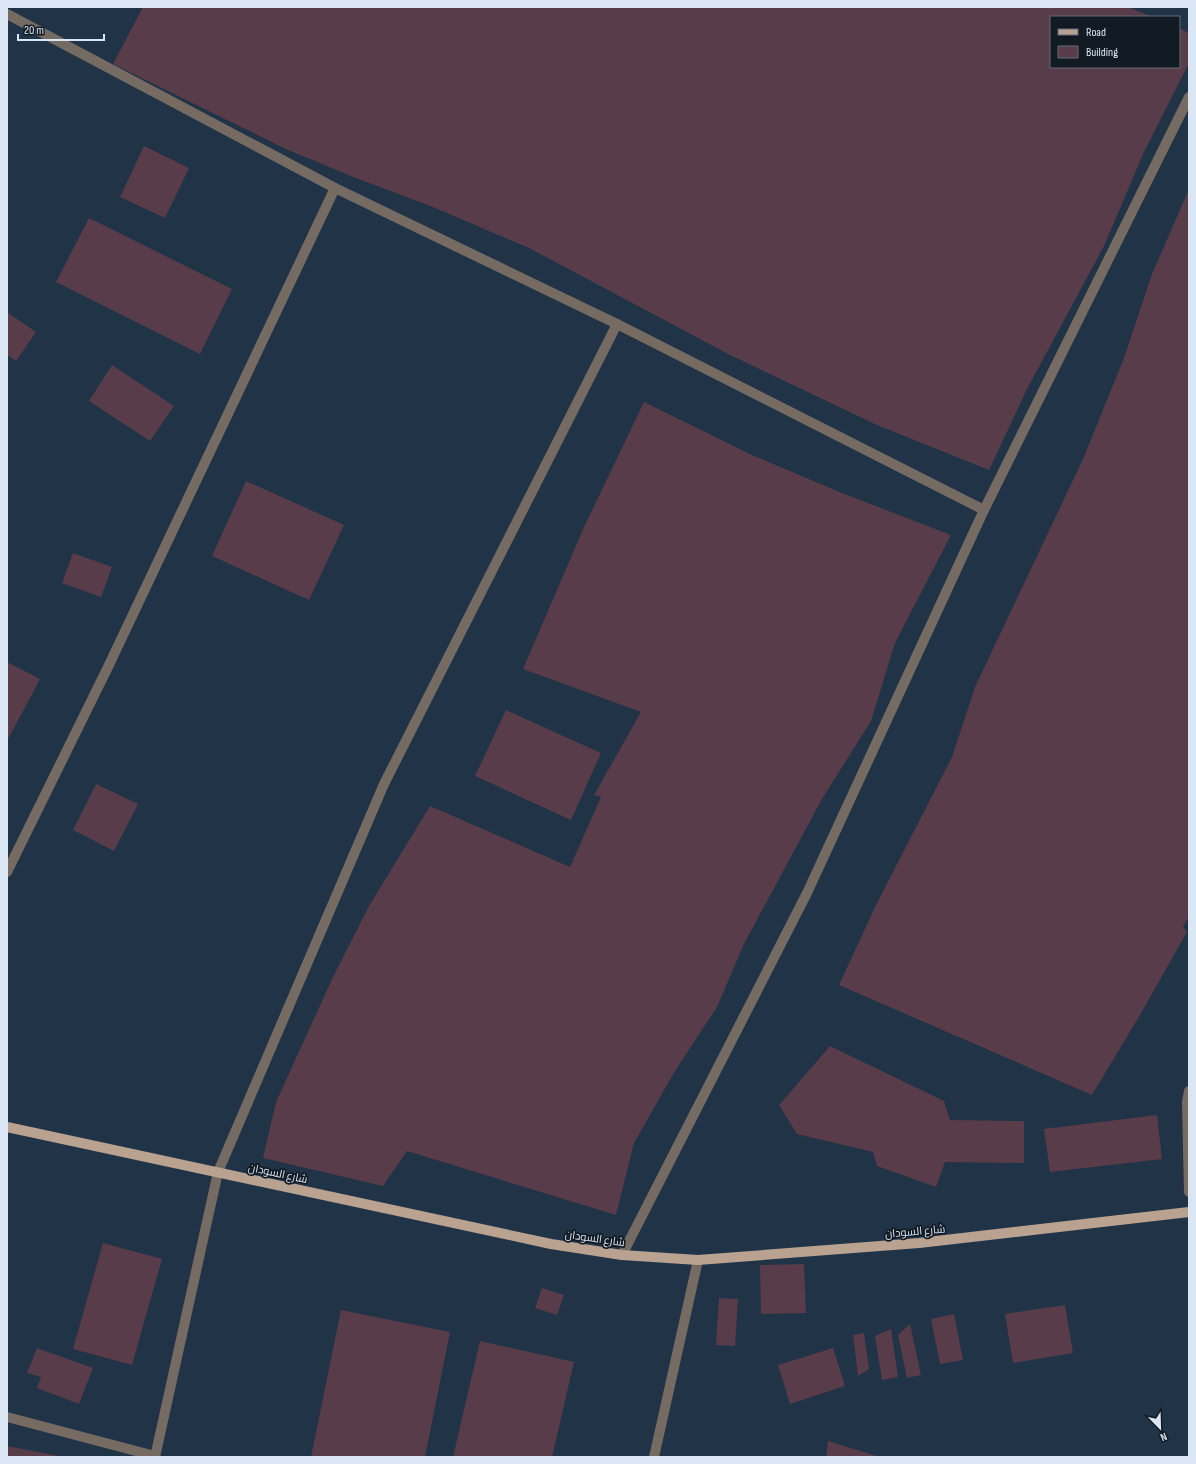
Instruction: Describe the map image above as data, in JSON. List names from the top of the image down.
{
  "streets": {
    "main road": ["شارع السودان"]
  },
  "legend": ["Road", "Building"],
  "scale_bar": "20 m",
  "north": "bottom right"
}
